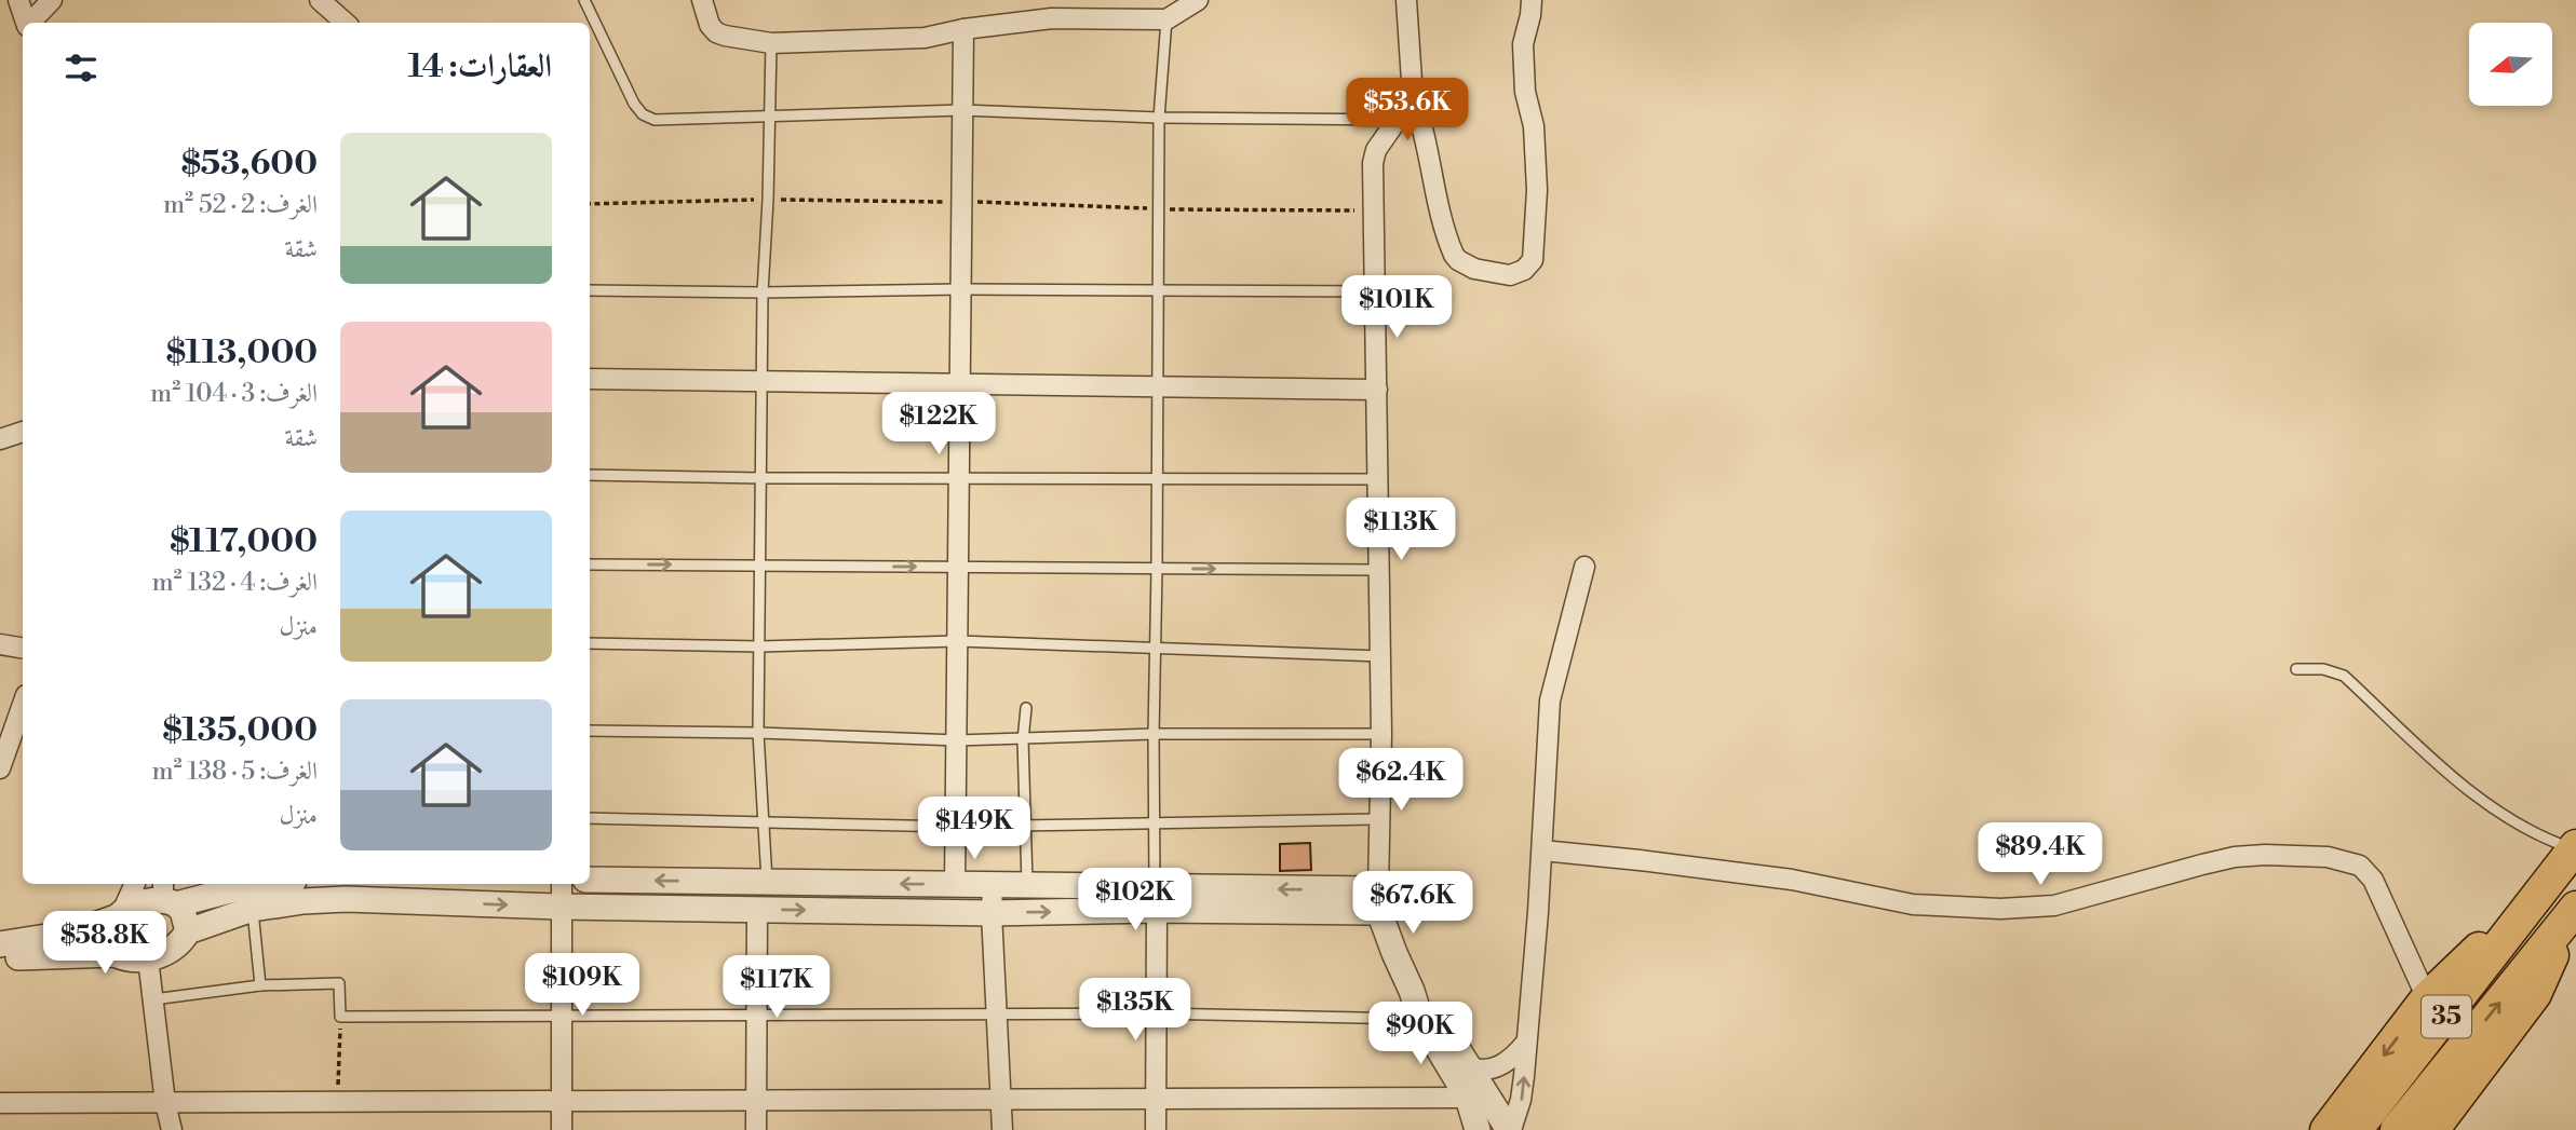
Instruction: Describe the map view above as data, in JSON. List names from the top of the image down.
{
  "streets": {
    "highway": ["35"]
  },
  "north": "left",
  "page": {
    "heading": "العقارات: 14",
    "price": [
      "$53.6K",
      "$101K",
      "$122K",
      "$113K",
      "$62.4K",
      "$149K",
      "$89.4K",
      "$102K",
      "$67.6K",
      "$58.8K",
      "$109K",
      "$117K",
      "$135K",
      "$90K"
    ],
    "list": [
      {
        "name": "$53,600",
        "note": "الغرف: 2 · 52 m² · شقة"
      },
      {
        "name": "$113,000",
        "note": "الغرف: 3 · 104 m² · شقة"
      },
      {
        "name": "$117,000",
        "note": "الغرف: 4 · 132 m² · منزل"
      },
      {
        "name": "$135,000",
        "note": "الغرف: 5 · 138 m² · منزل"
      }
    ]
  }
}
